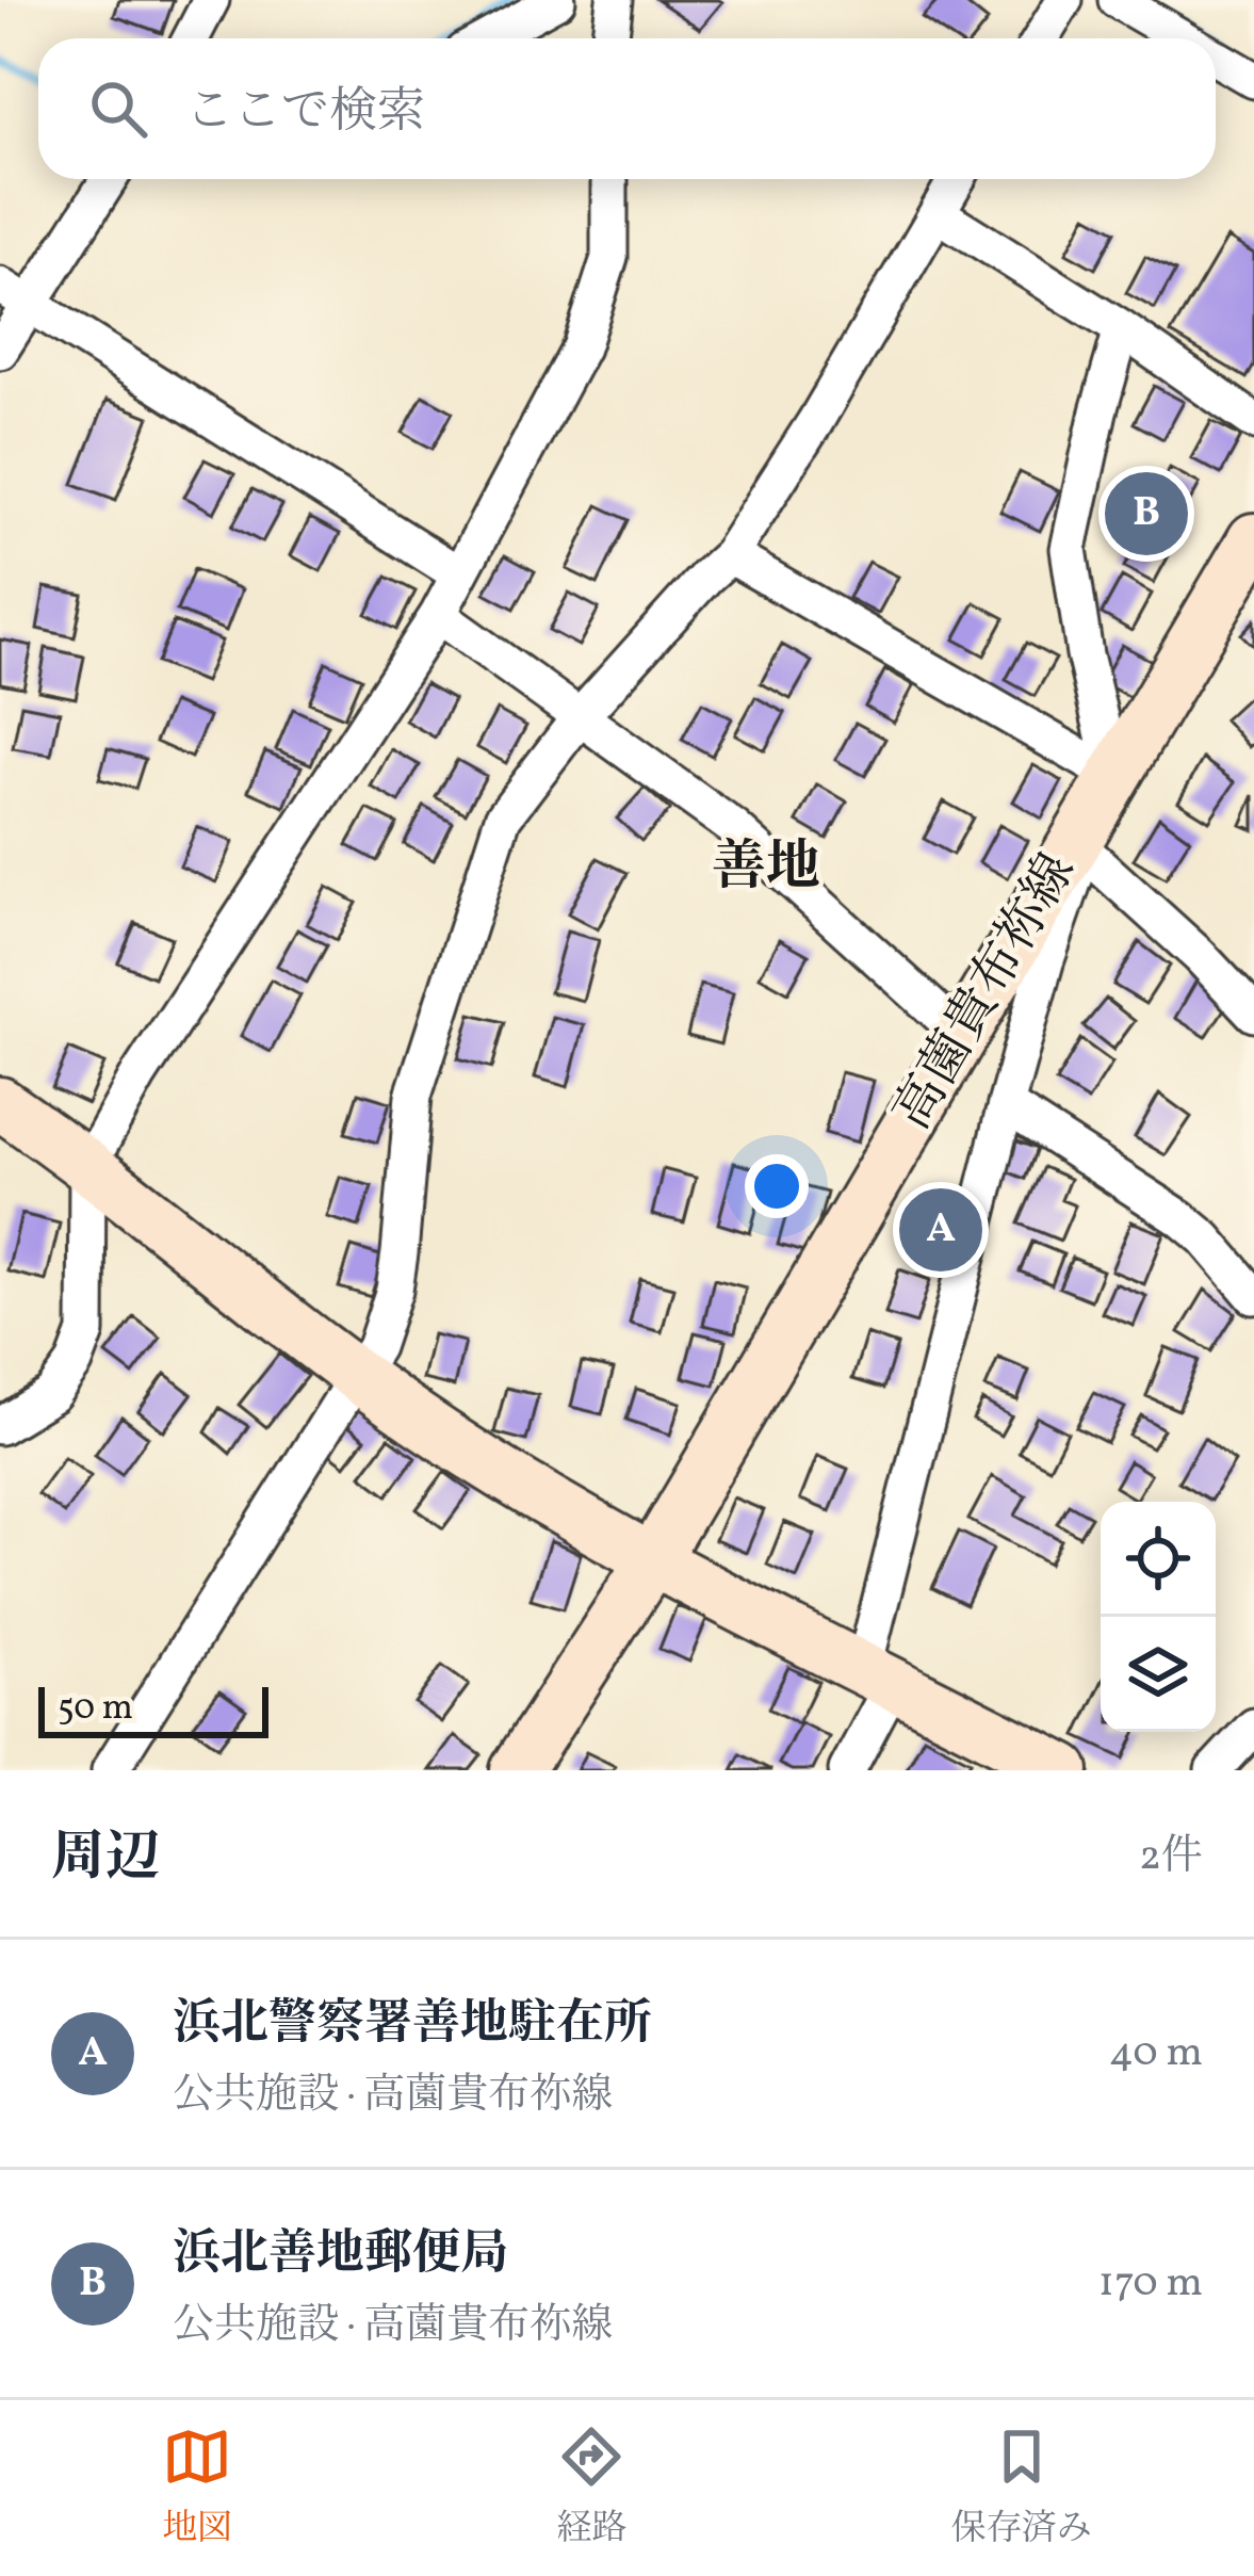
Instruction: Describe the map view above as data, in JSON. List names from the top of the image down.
{
  "streets": {
    "main road": ["高薗貴布祢線"]
  },
  "districts": ["善地"],
  "scale_bar": "50 m",
  "page": {
    "search": "ここで検索",
    "pins": ["B", "A"],
    "scale": "50 m",
    "heading": ["周辺", "2件"],
    "list": [
      {
        "mark": "A",
        "name": "浜北警察署善地駐在所",
        "note": "公共施設 · 高薗貴布祢線",
        "value": "40 m"
      },
      {
        "mark": "B",
        "name": "浜北善地郵便局",
        "note": "公共施設 · 高薗貴布祢線",
        "value": "170 m"
      }
    ],
    "nav": ["地図", "経路", "保存済み"]
  }
}
